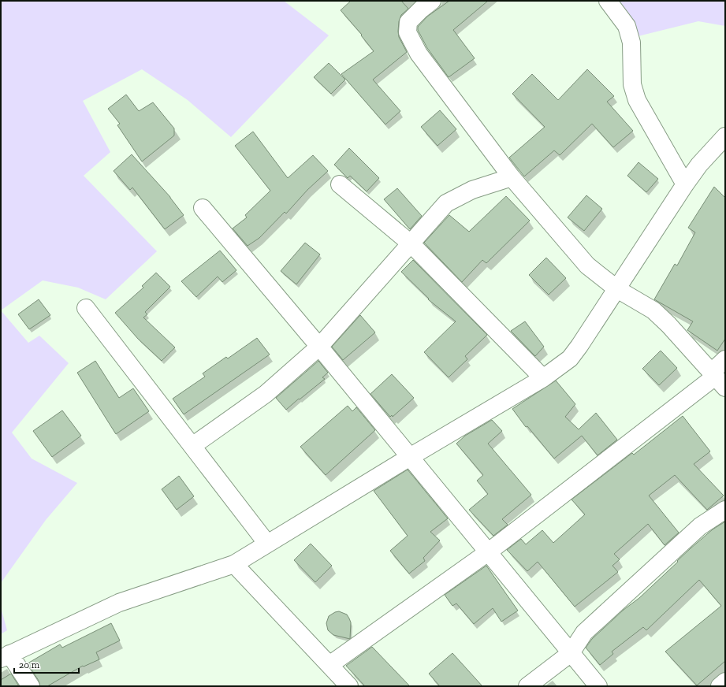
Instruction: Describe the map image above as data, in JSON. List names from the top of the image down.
{
  "scale_bar": "20 m"
}
